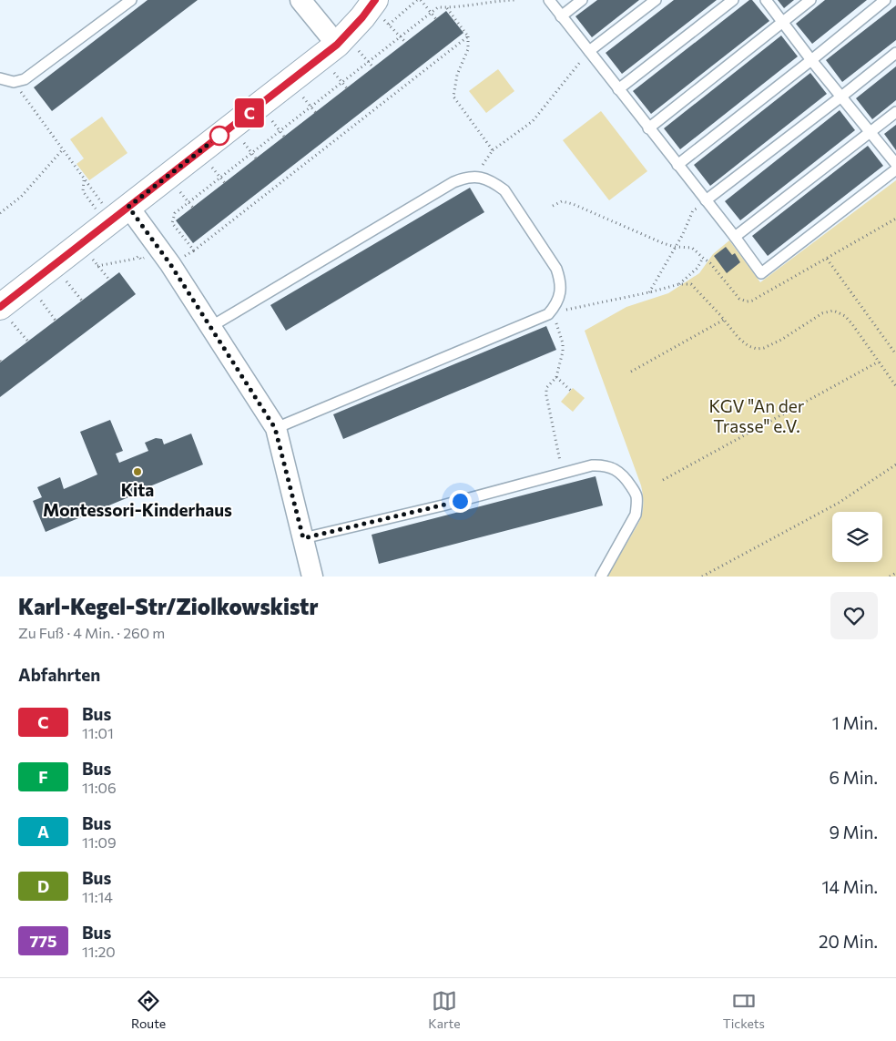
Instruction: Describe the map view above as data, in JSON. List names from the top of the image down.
{
  "parks": ["KGV \"An der Trasse\" e.V."],
  "places": ["Kita Montessori-Kinderhaus"],
  "lines": ["bus line C"],
  "page": {
    "on_map": "C",
    "heading": [
      ["Karl-Kegel-Str/Ziolkowskistr", "Zu Fuß · 4 Min. · 260 m"],
      "Abfahrten"
    ],
    "list": [
      {
        "mark": "C",
        "name": "Bus",
        "note": "11:01",
        "value": "1 Min."
      },
      {
        "mark": "F",
        "name": "Bus",
        "note": "11:06",
        "value": "6 Min."
      },
      {
        "mark": "A",
        "name": "Bus",
        "note": "11:09",
        "value": "9 Min."
      },
      {
        "mark": "D",
        "name": "Bus",
        "note": "11:14",
        "value": "14 Min."
      },
      {
        "mark": "775",
        "name": "Bus",
        "note": "11:20",
        "value": "20 Min."
      }
    ],
    "tabs": ["Route", "Karte", "Tickets"]
  }
}
